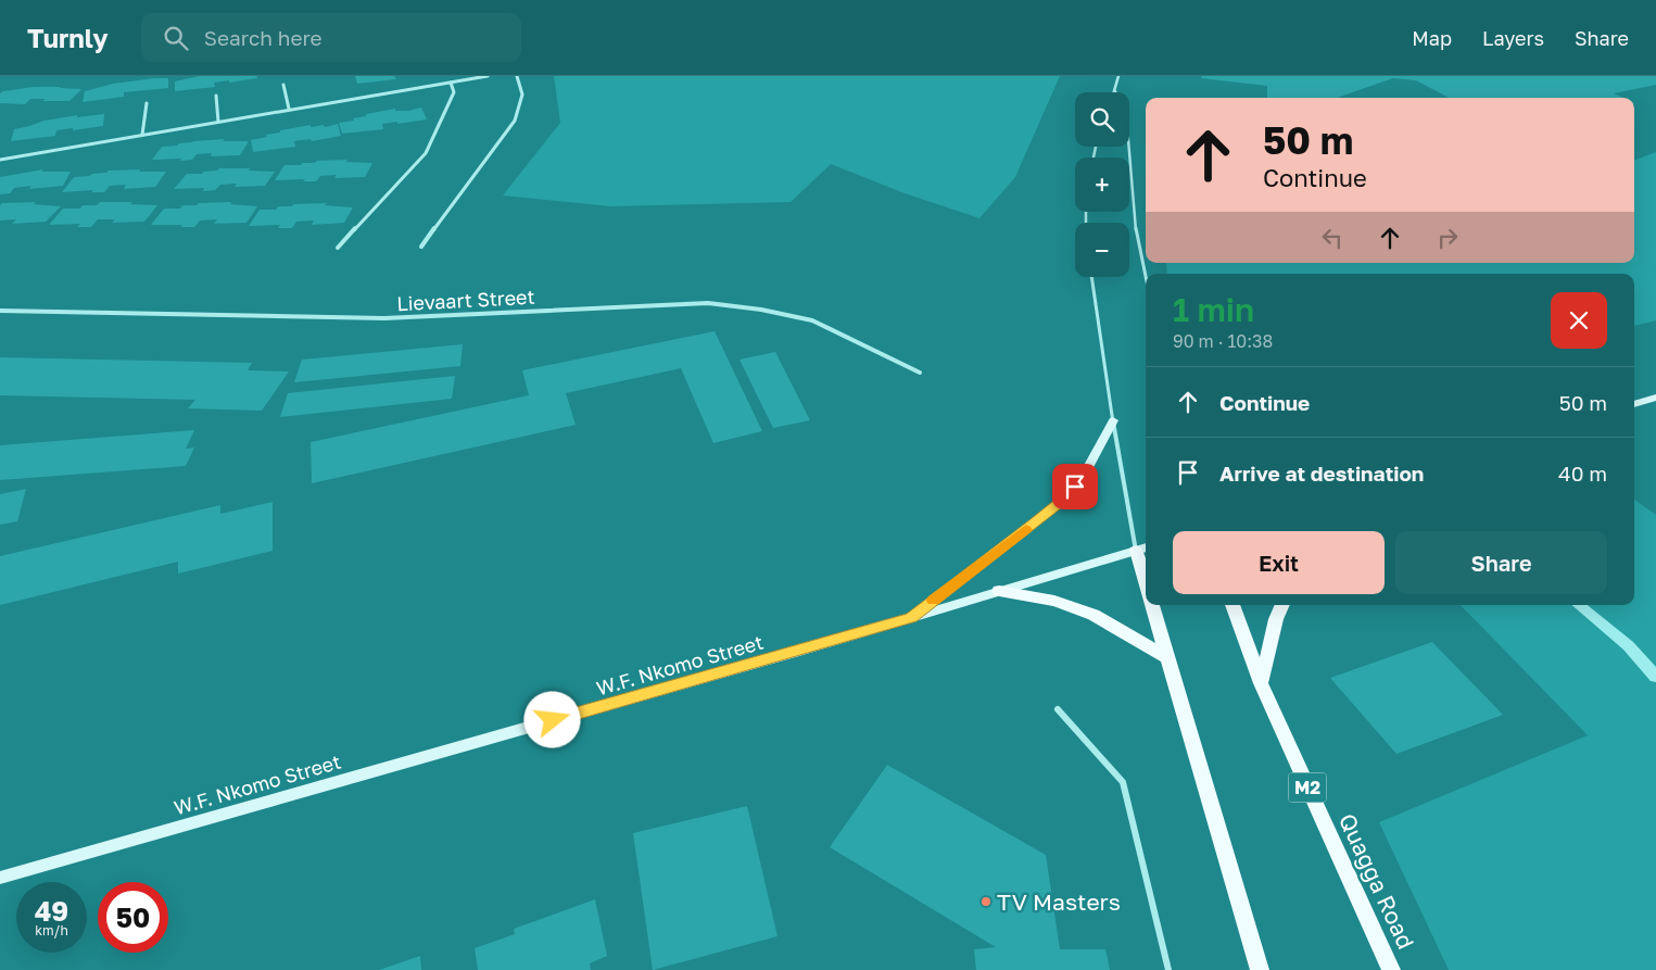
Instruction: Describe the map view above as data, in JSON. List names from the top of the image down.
{
  "streets": {
    "main road": ["W.F. Nkomo Street", "M2", "Quagga Road"],
    "street": ["Lievaart Street"]
  },
  "places": ["TV Masters"],
  "page": {
    "header": "Turnly",
    "search": "Search here",
    "nav": ["Map", "Layers", "Share"],
    "map_buttons": ["+", "−"],
    "turn": ["50 m", "Continue"],
    "heading": ["1 min", "90 m · 10:38"],
    "list": [
      {
        "name": "Continue",
        "value": "50 m"
      },
      {
        "name": "Arrive at destination",
        "value": "40 m"
      }
    ],
    "buttons": ["Exit", "Share"],
    "speed": "49 km/h",
    "limit": "50"
  }
}
